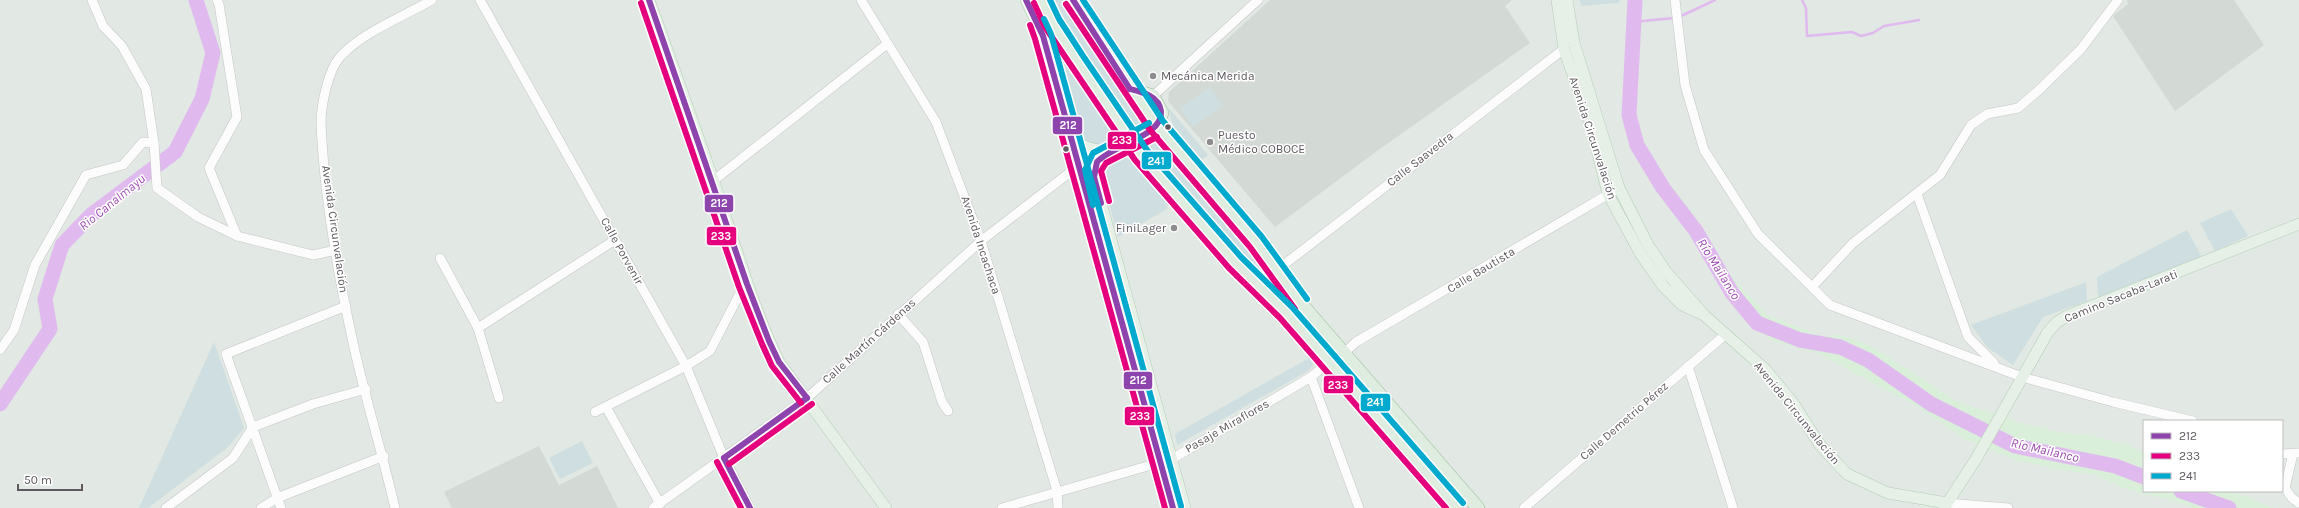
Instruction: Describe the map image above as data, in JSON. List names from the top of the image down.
{
  "streets": {
    "main road": ["Avenida Circunvalación", "Camino Sacaba-Larati"],
    "street": [
      "Calle Saavedra",
      "Avenida Incachaca",
      "Calle Porvenir",
      "Calle Bautista",
      "Calle Martín Cárdenas",
      "Calle Demetrio Pérez",
      "Pasaje Miraflores"
    ]
  },
  "crossings": [
    ["Avenida Circunvalación", "Calle Saavedra"],
    ["Avenida Circunvalación", "Calle Bautista"],
    ["Avenida Circunvalación", "Camino Sacaba-Larati"],
    ["Avenida Circunvalación", "Calle Demetrio Pérez"],
    ["Avenida Incachaca", "Calle Martín Cárdenas"],
    ["Avenida Incachaca", "Pasaje Miraflores"],
    ["Calle Porvenir", "Calle Martín Cárdenas"]
  ],
  "water": ["Rio Canalmayu", "Río Mailanco"],
  "places": ["Mecánica Merida", "Puesto Médico COBOCE", "FiniLager"],
  "lines": ["transit line 212", "transit line 241", "transit line 233"],
  "legend": ["212", "233", "241"],
  "scale_bar": "50 m"
}
